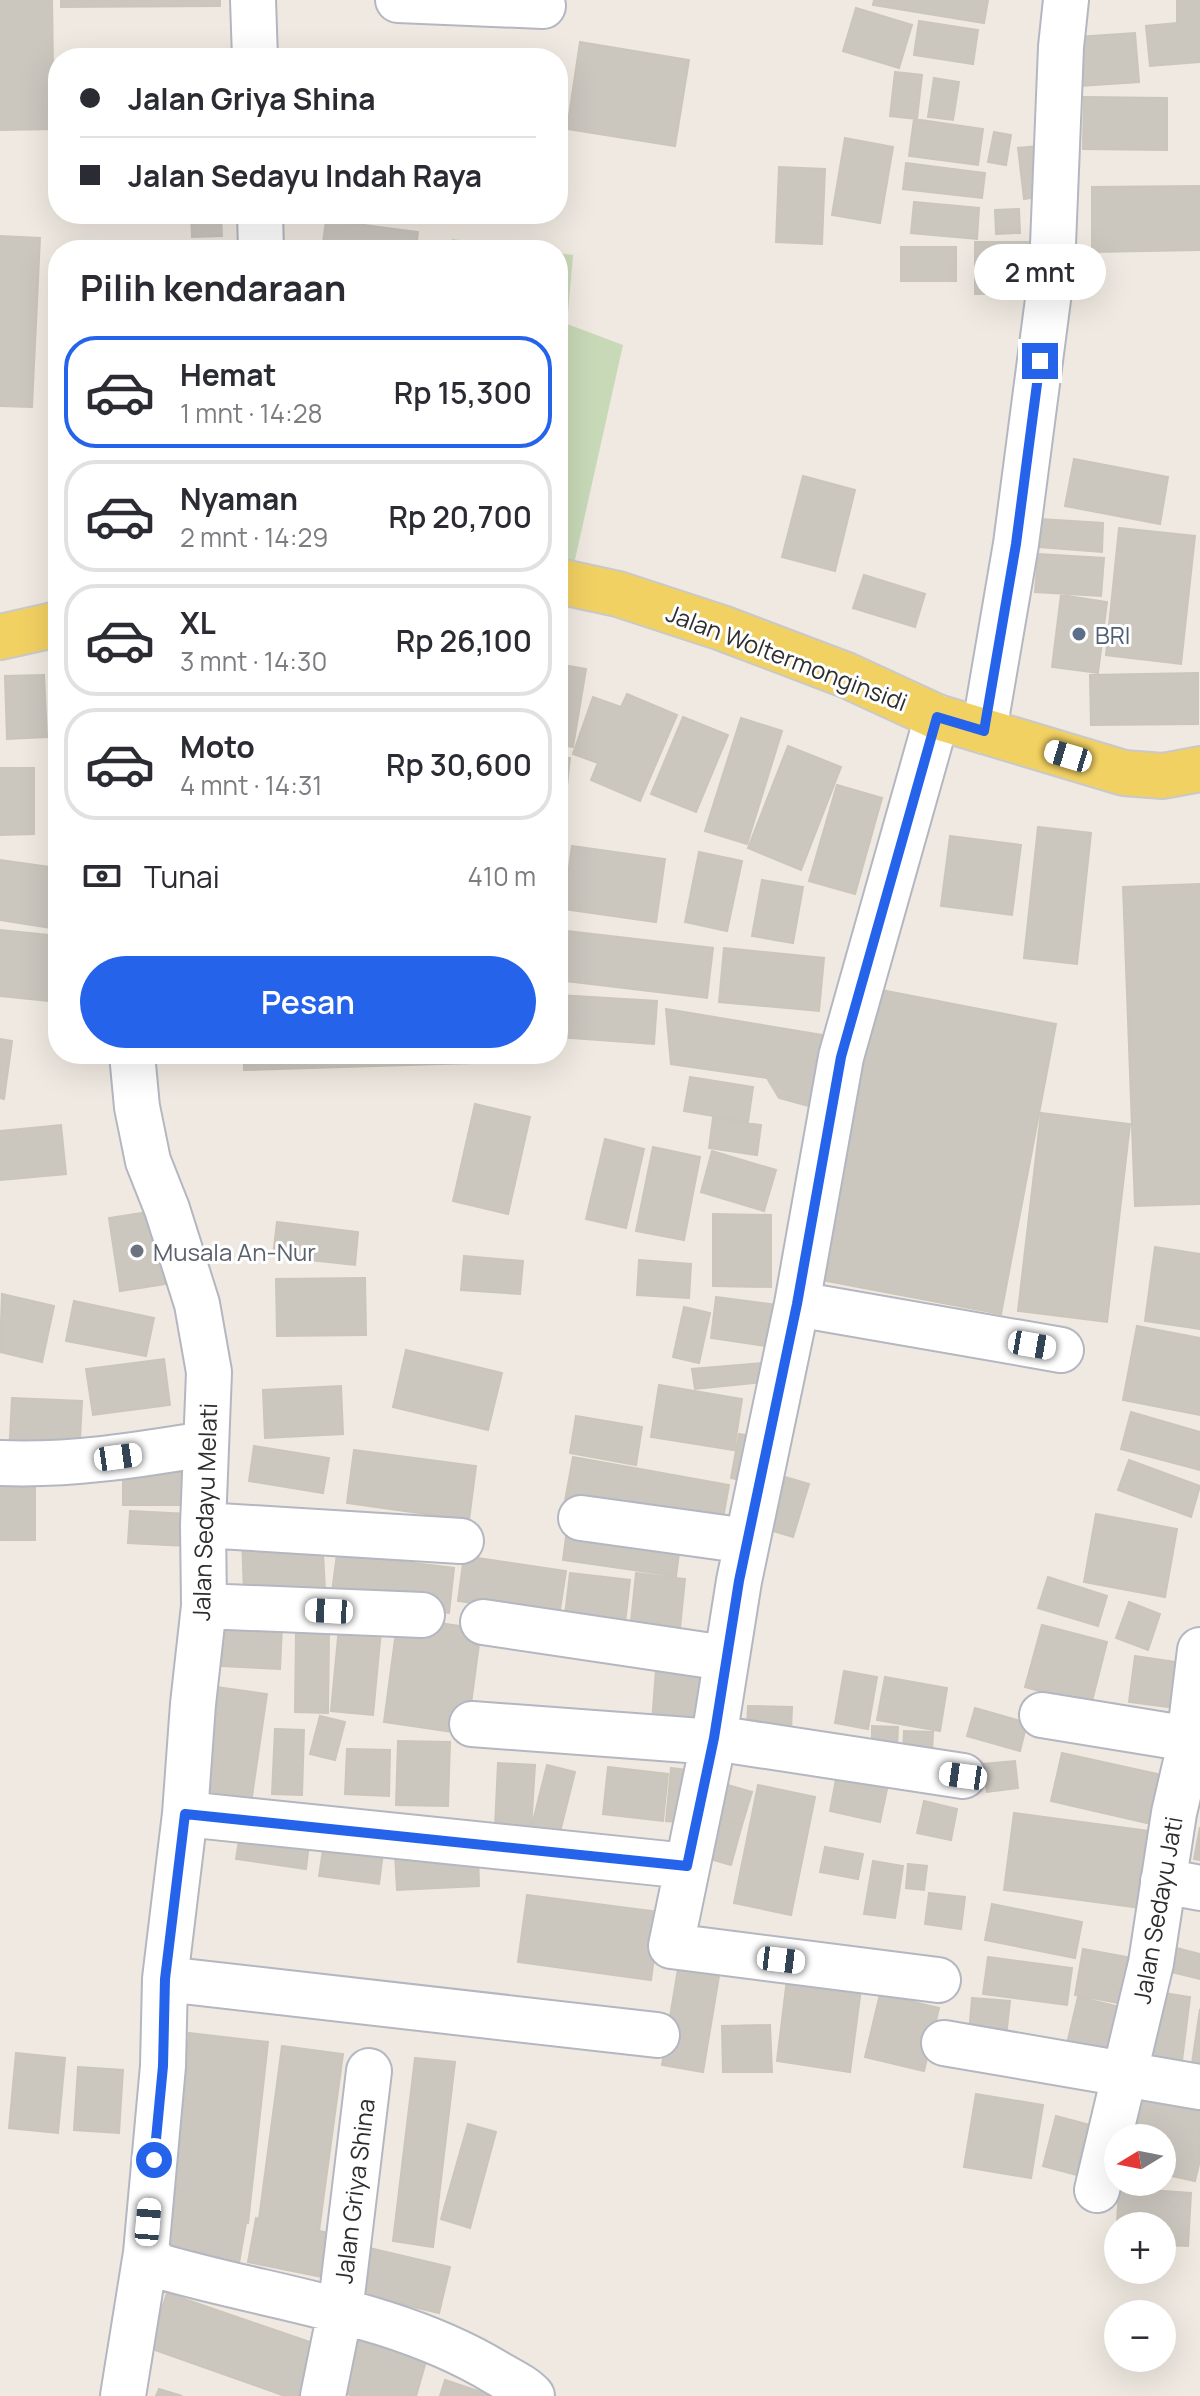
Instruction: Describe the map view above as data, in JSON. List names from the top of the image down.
{
  "streets": {
    "main road": ["Jalan Woltermonginsidi"],
    "street": ["Jalan Sedayu Melati", "Jalan Sedayu Jati", "Jalan Griya Shina"]
  },
  "places": ["BRI", "Musala An-Nur"],
  "north": "left",
  "page": {
    "banner": ["Jalan Griya Shina", "Jalan Sedayu Indah Raya"],
    "heading": "Pilih kendaraan",
    "bubble": "2 mnt",
    "list": [
      {
        "name": "Hemat",
        "note": "1 mnt · 14:28",
        "value": "Rp 15,300"
      },
      {
        "name": "Nyaman",
        "note": "2 mnt · 14:29",
        "value": "Rp 20,700"
      },
      {
        "name": "XL",
        "note": "3 mnt · 14:30",
        "value": "Rp 26,100"
      },
      {
        "name": "Moto",
        "note": "4 mnt · 14:31",
        "value": "Rp 30,600"
      }
    ],
    "pay": ["Tunai", "410 m"],
    "buttons": "Pesan",
    "map_buttons": ["+", "−"]
  }
}
